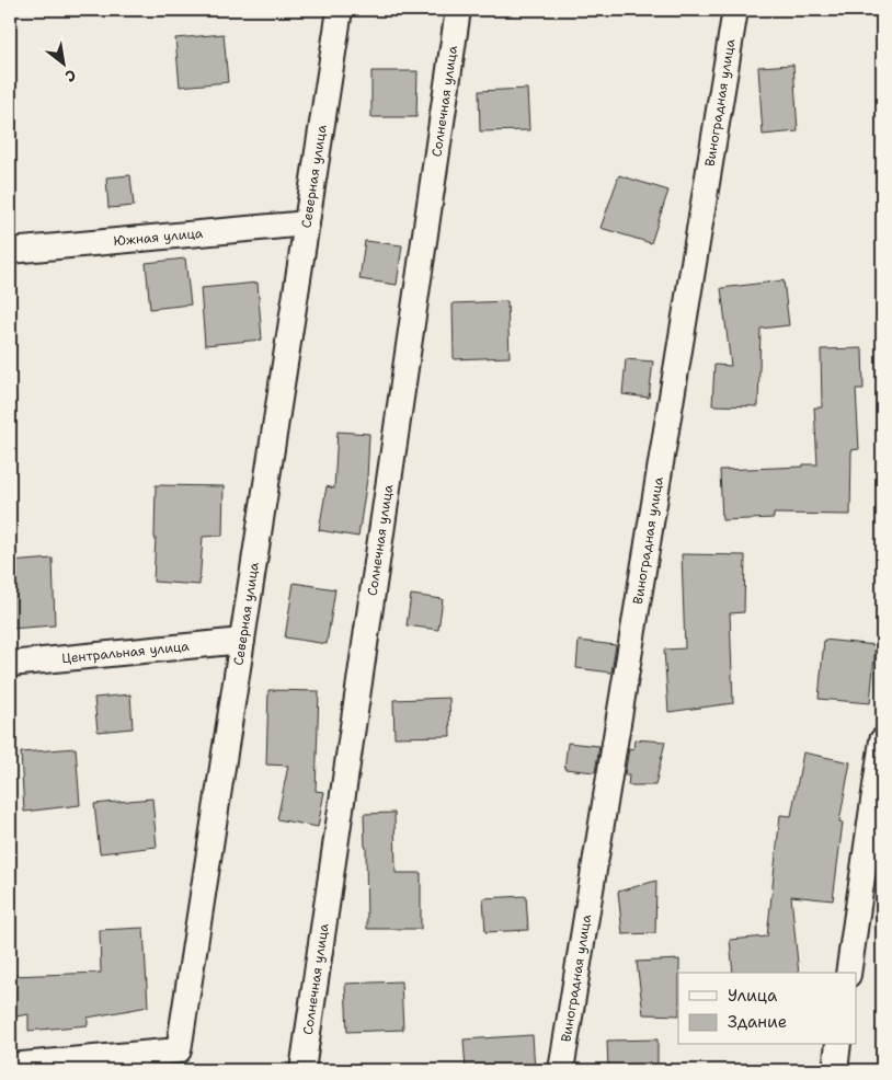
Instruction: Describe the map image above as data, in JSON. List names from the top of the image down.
{
  "streets": {
    "street": [
      "Солнечная улица",
      "Виноградная улица",
      "Северная улица",
      "Южная улица",
      "Центральная улица"
    ]
  },
  "crossings": [
    ["Северная улица", "Южная улица"],
    ["Северная улица", "Центральная улица"]
  ],
  "legend": ["Улица", "Здание"],
  "north": "bottom right"
}
